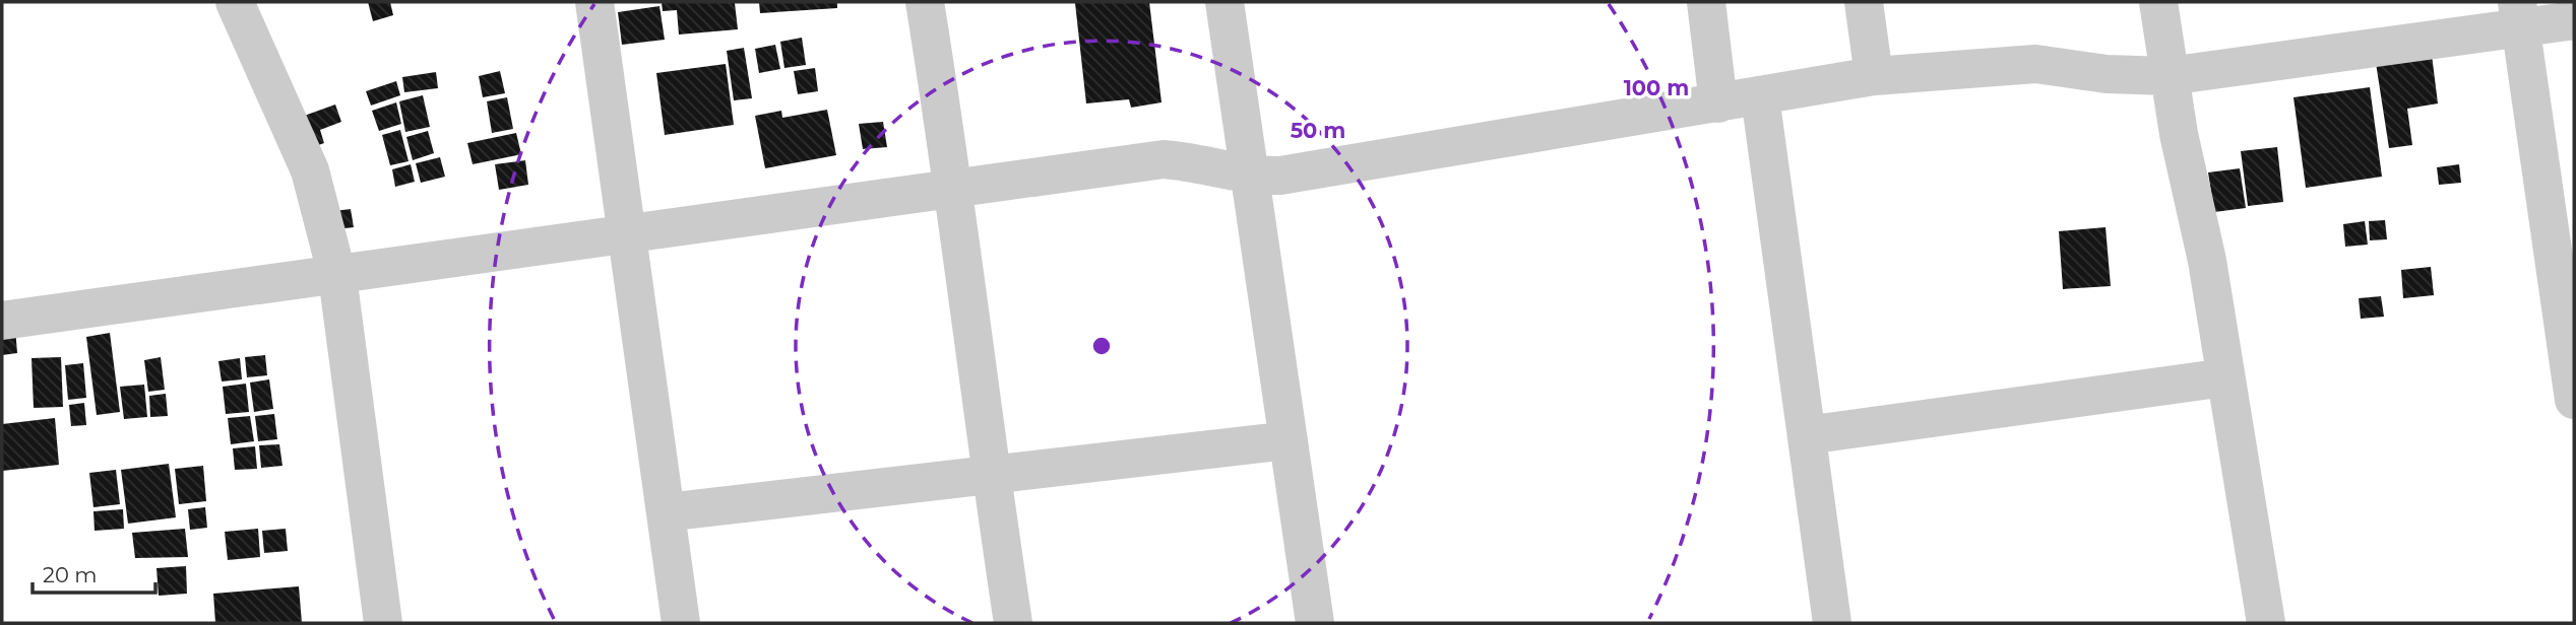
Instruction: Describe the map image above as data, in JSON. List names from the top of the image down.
{
  "scale_bar": "20 m",
  "rings": ["100 m", "50 m"]
}
